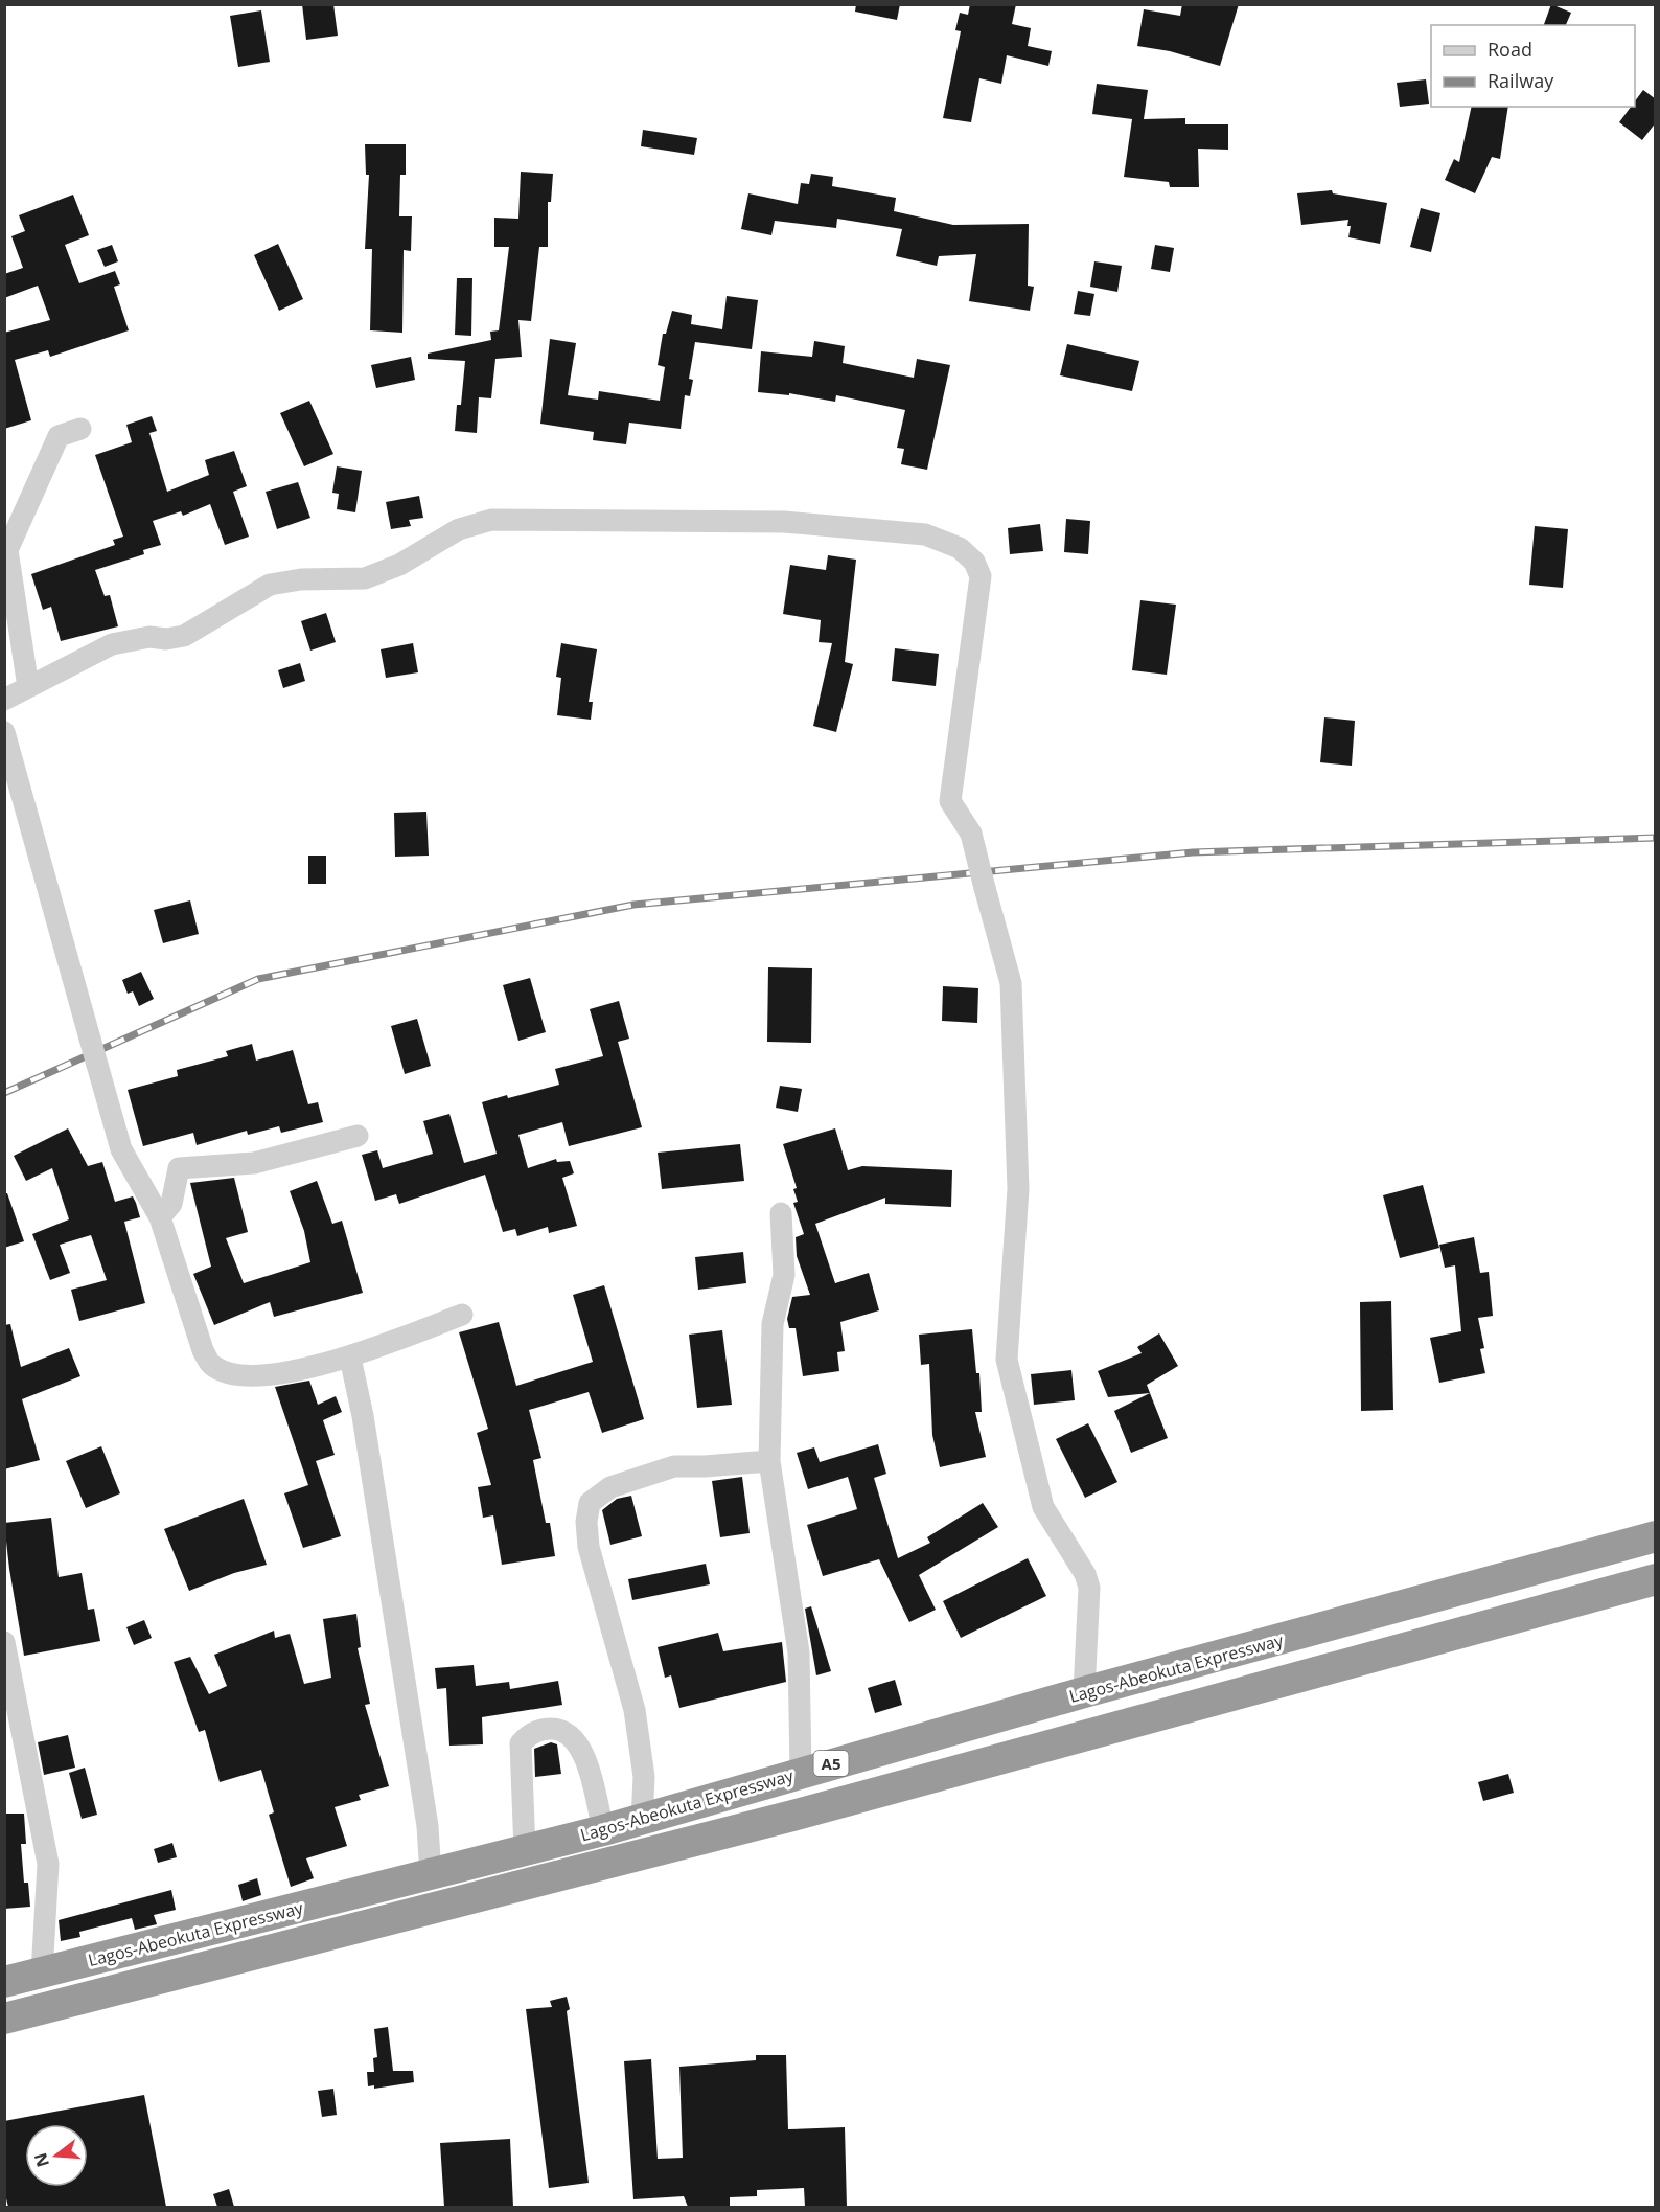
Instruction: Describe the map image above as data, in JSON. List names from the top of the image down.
{
  "streets": {
    "highway": ["Lagos-Abeokuta Expressway", "A5"]
  },
  "legend": ["Road", "Railway"],
  "north": "left"
}
